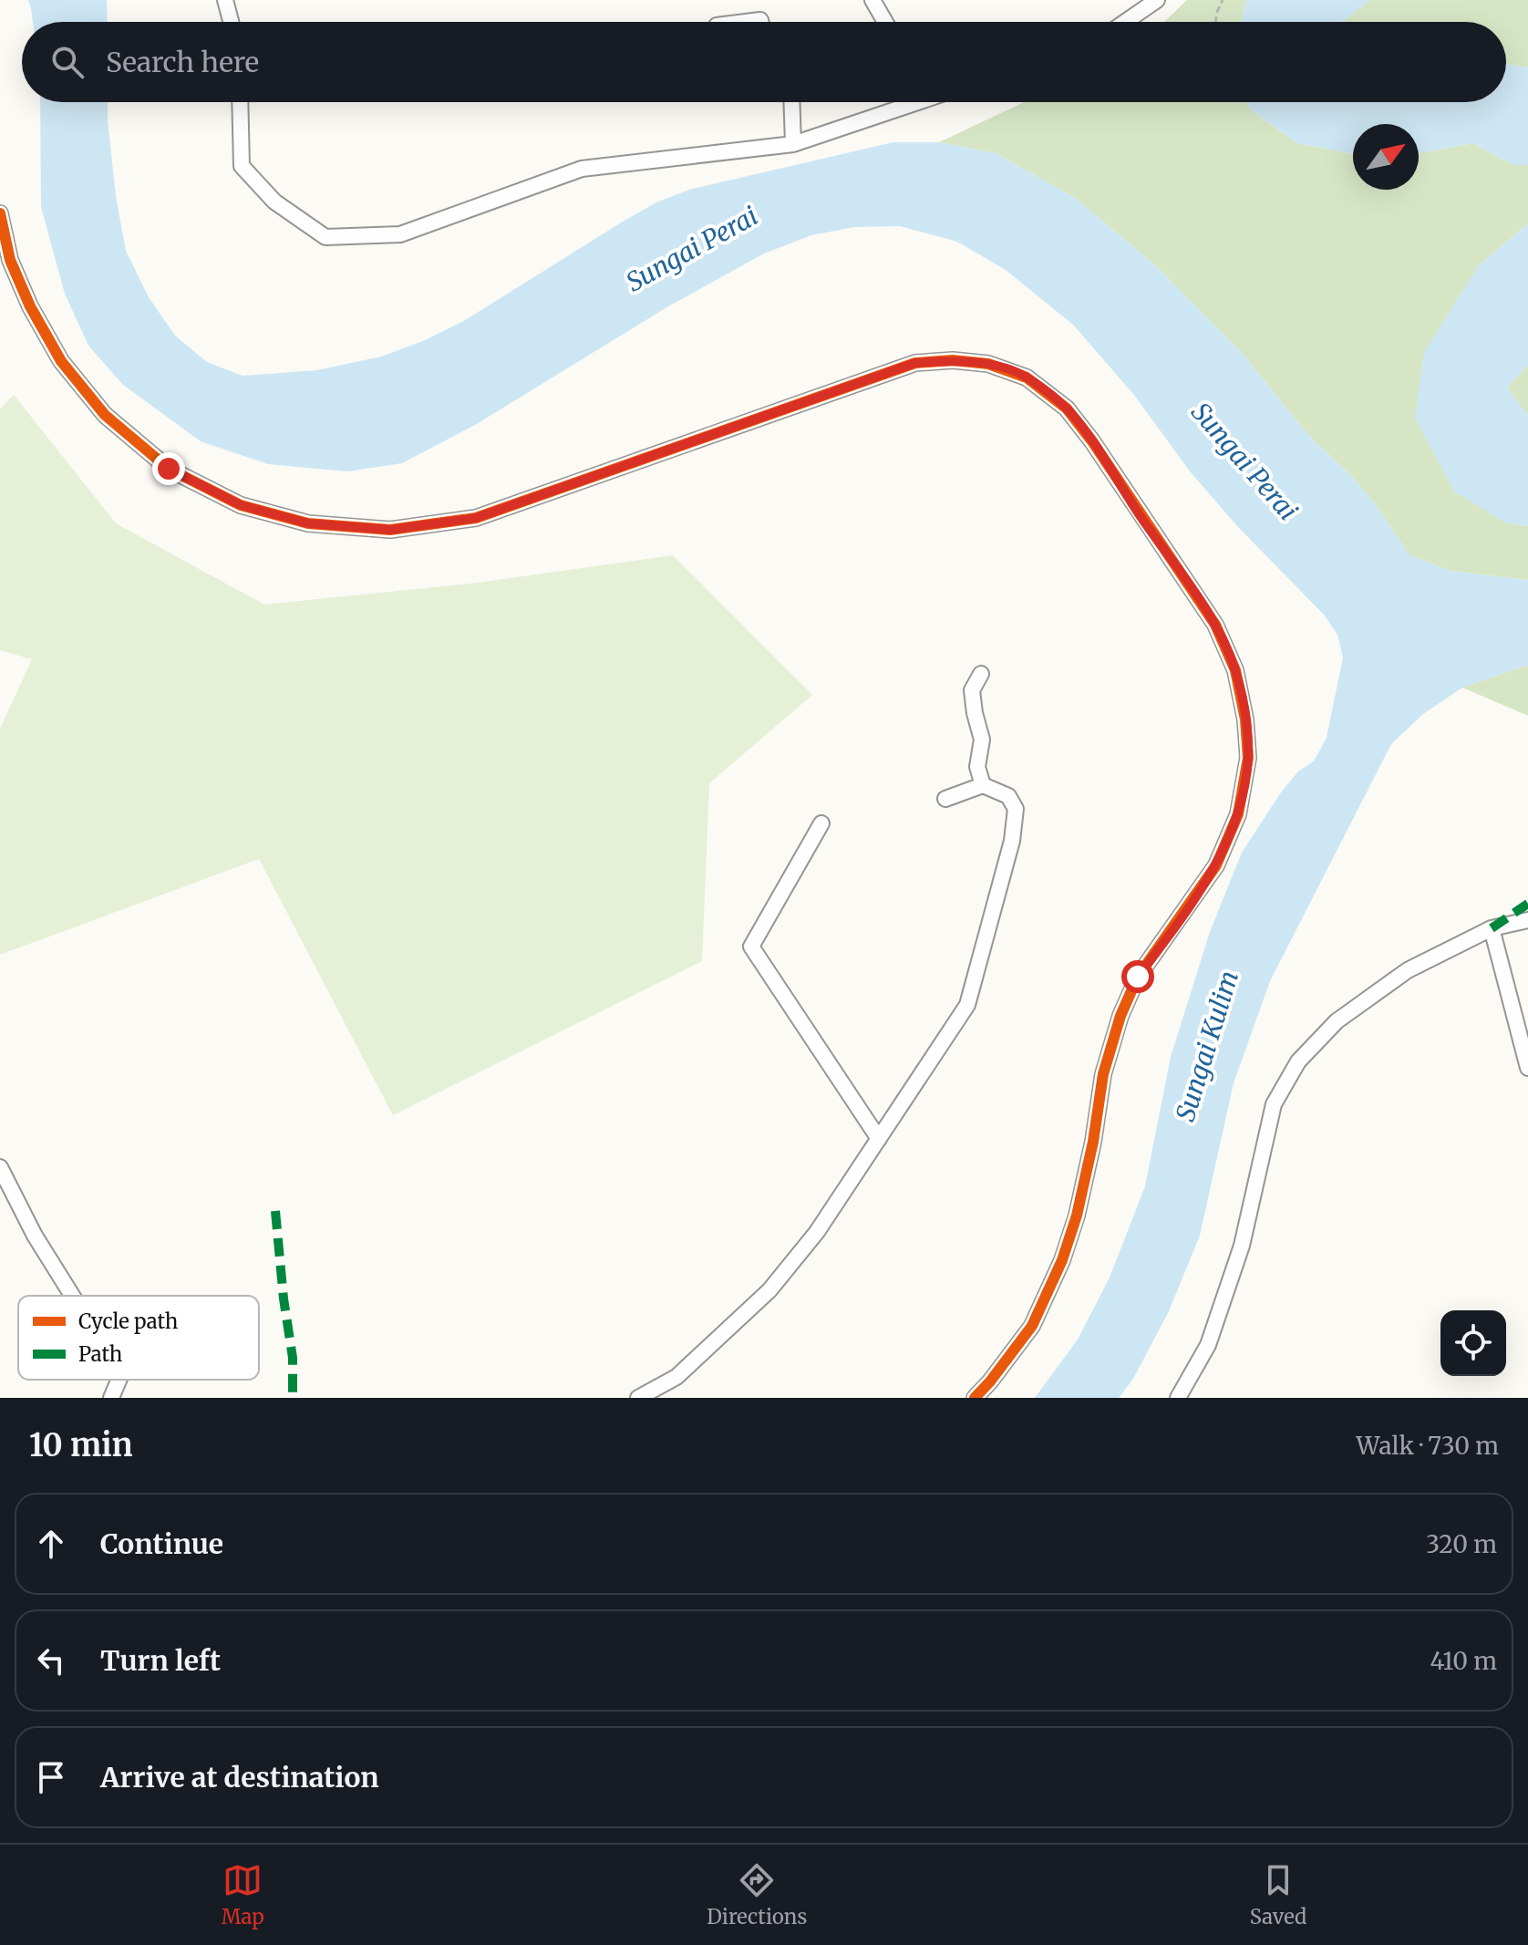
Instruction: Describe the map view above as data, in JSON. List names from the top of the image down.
{
  "water": ["Sungai Perai", "Sungai Kulim"],
  "legend": ["Cycle path", "Path"],
  "north": "top right",
  "page": {
    "search": "Search here",
    "heading": ["10 min", "Walk · 730 m"],
    "list": [
      ["Continue", "320 m"],
      ["Turn left", "410 m"],
      "Arrive at destination"
    ],
    "nav": ["Map", "Directions", "Saved"]
  }
}
